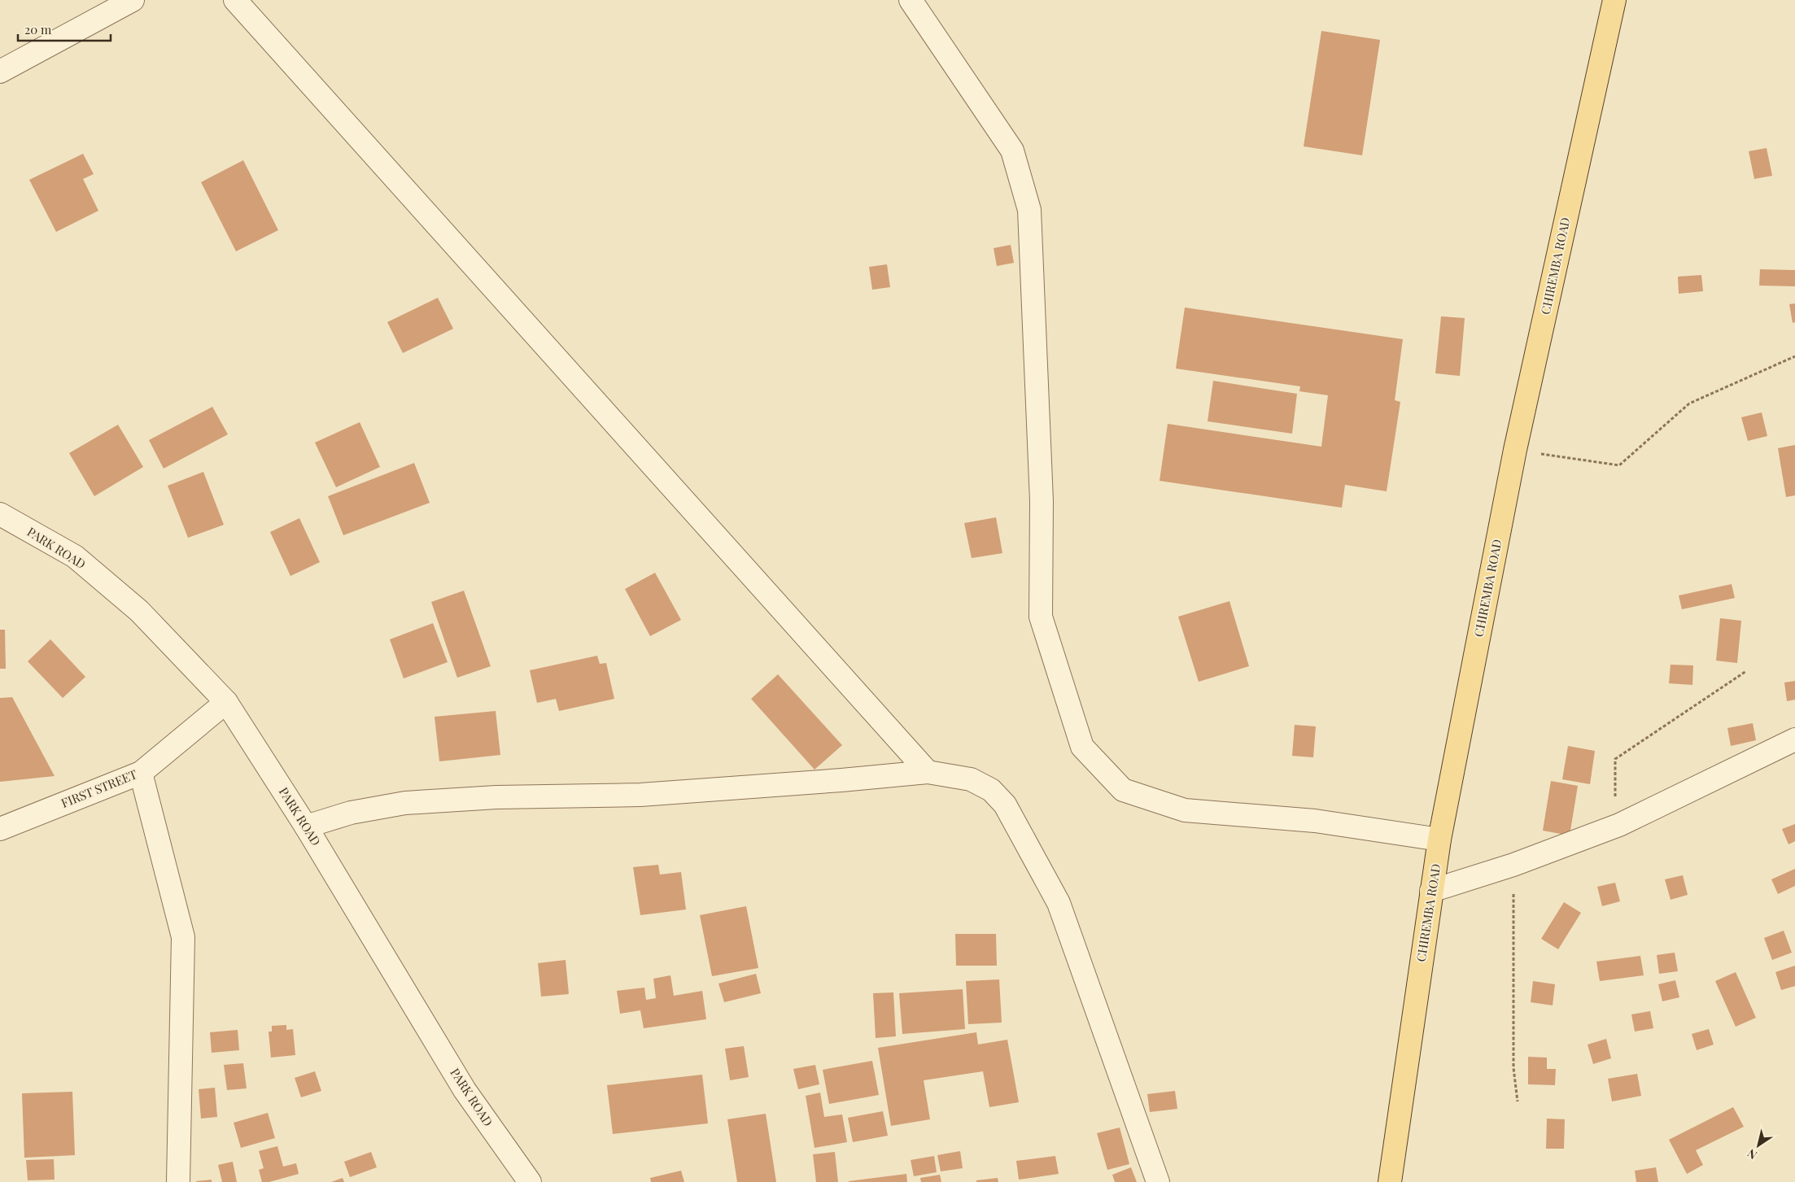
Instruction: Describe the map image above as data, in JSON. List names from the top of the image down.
{
  "streets": {
    "main road": ["CHIREMBA ROAD"],
    "street": ["PARK ROAD", "FIRST STREET"]
  },
  "crossings": [
    ["PARK ROAD", "FIRST STREET"]
  ],
  "scale_bar": "20 m",
  "north": "bottom left"
}
